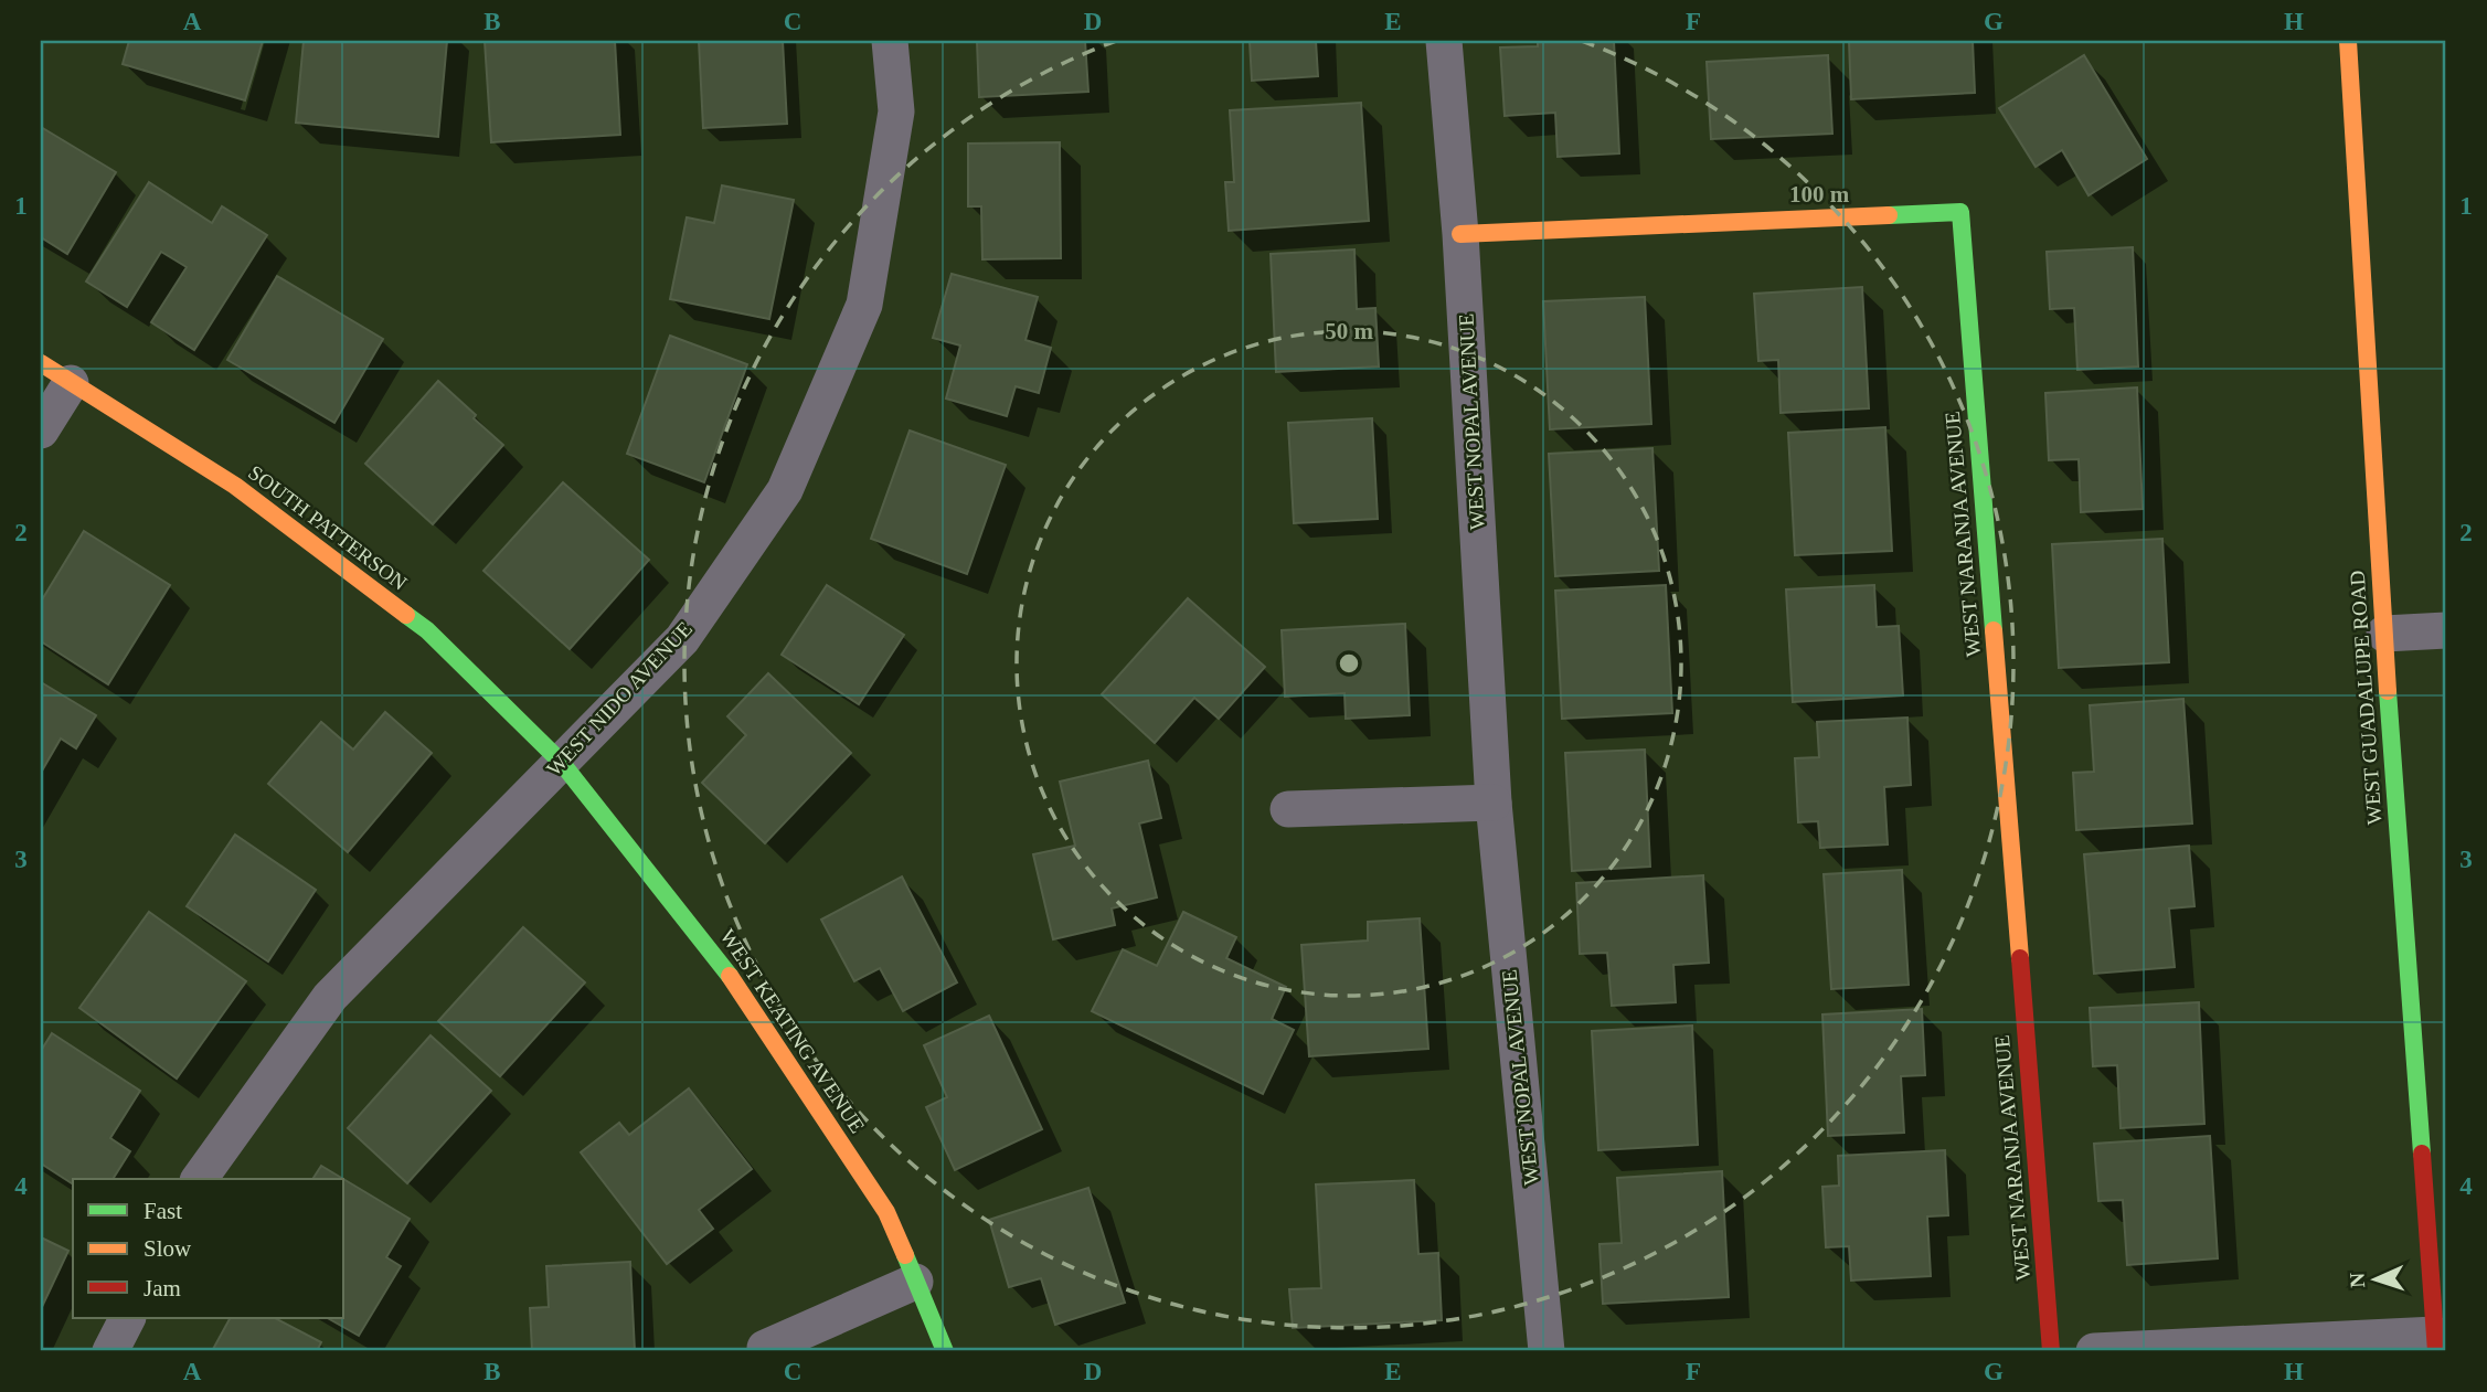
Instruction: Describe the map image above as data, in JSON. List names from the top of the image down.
{
  "streets": {
    "street": [
      "WEST NOPAL AVENUE",
      "SOUTH PATTERSON",
      "WEST NARANJA AVENUE",
      "WEST GUADALUPE ROAD",
      "WEST NIDO AVENUE",
      "WEST KEATING AVENUE"
    ]
  },
  "crossings": [
    ["WEST NOPAL AVENUE", "WEST NARANJA AVENUE"],
    ["SOUTH PATTERSON", "WEST NIDO AVENUE"],
    ["SOUTH PATTERSON", "WEST KEATING AVENUE"],
    ["WEST NIDO AVENUE", "WEST KEATING AVENUE"]
  ],
  "legend": ["Fast", "Slow", "Jam"],
  "north": "left",
  "grid": {
    "columns": [
      "A",
      "B",
      "C",
      "D",
      "E",
      "F",
      "G",
      "H"
    ],
    "rows": [
      "1",
      "2",
      "3",
      "4"
    ]
  },
  "rings": ["100 m", "50 m"]
}
